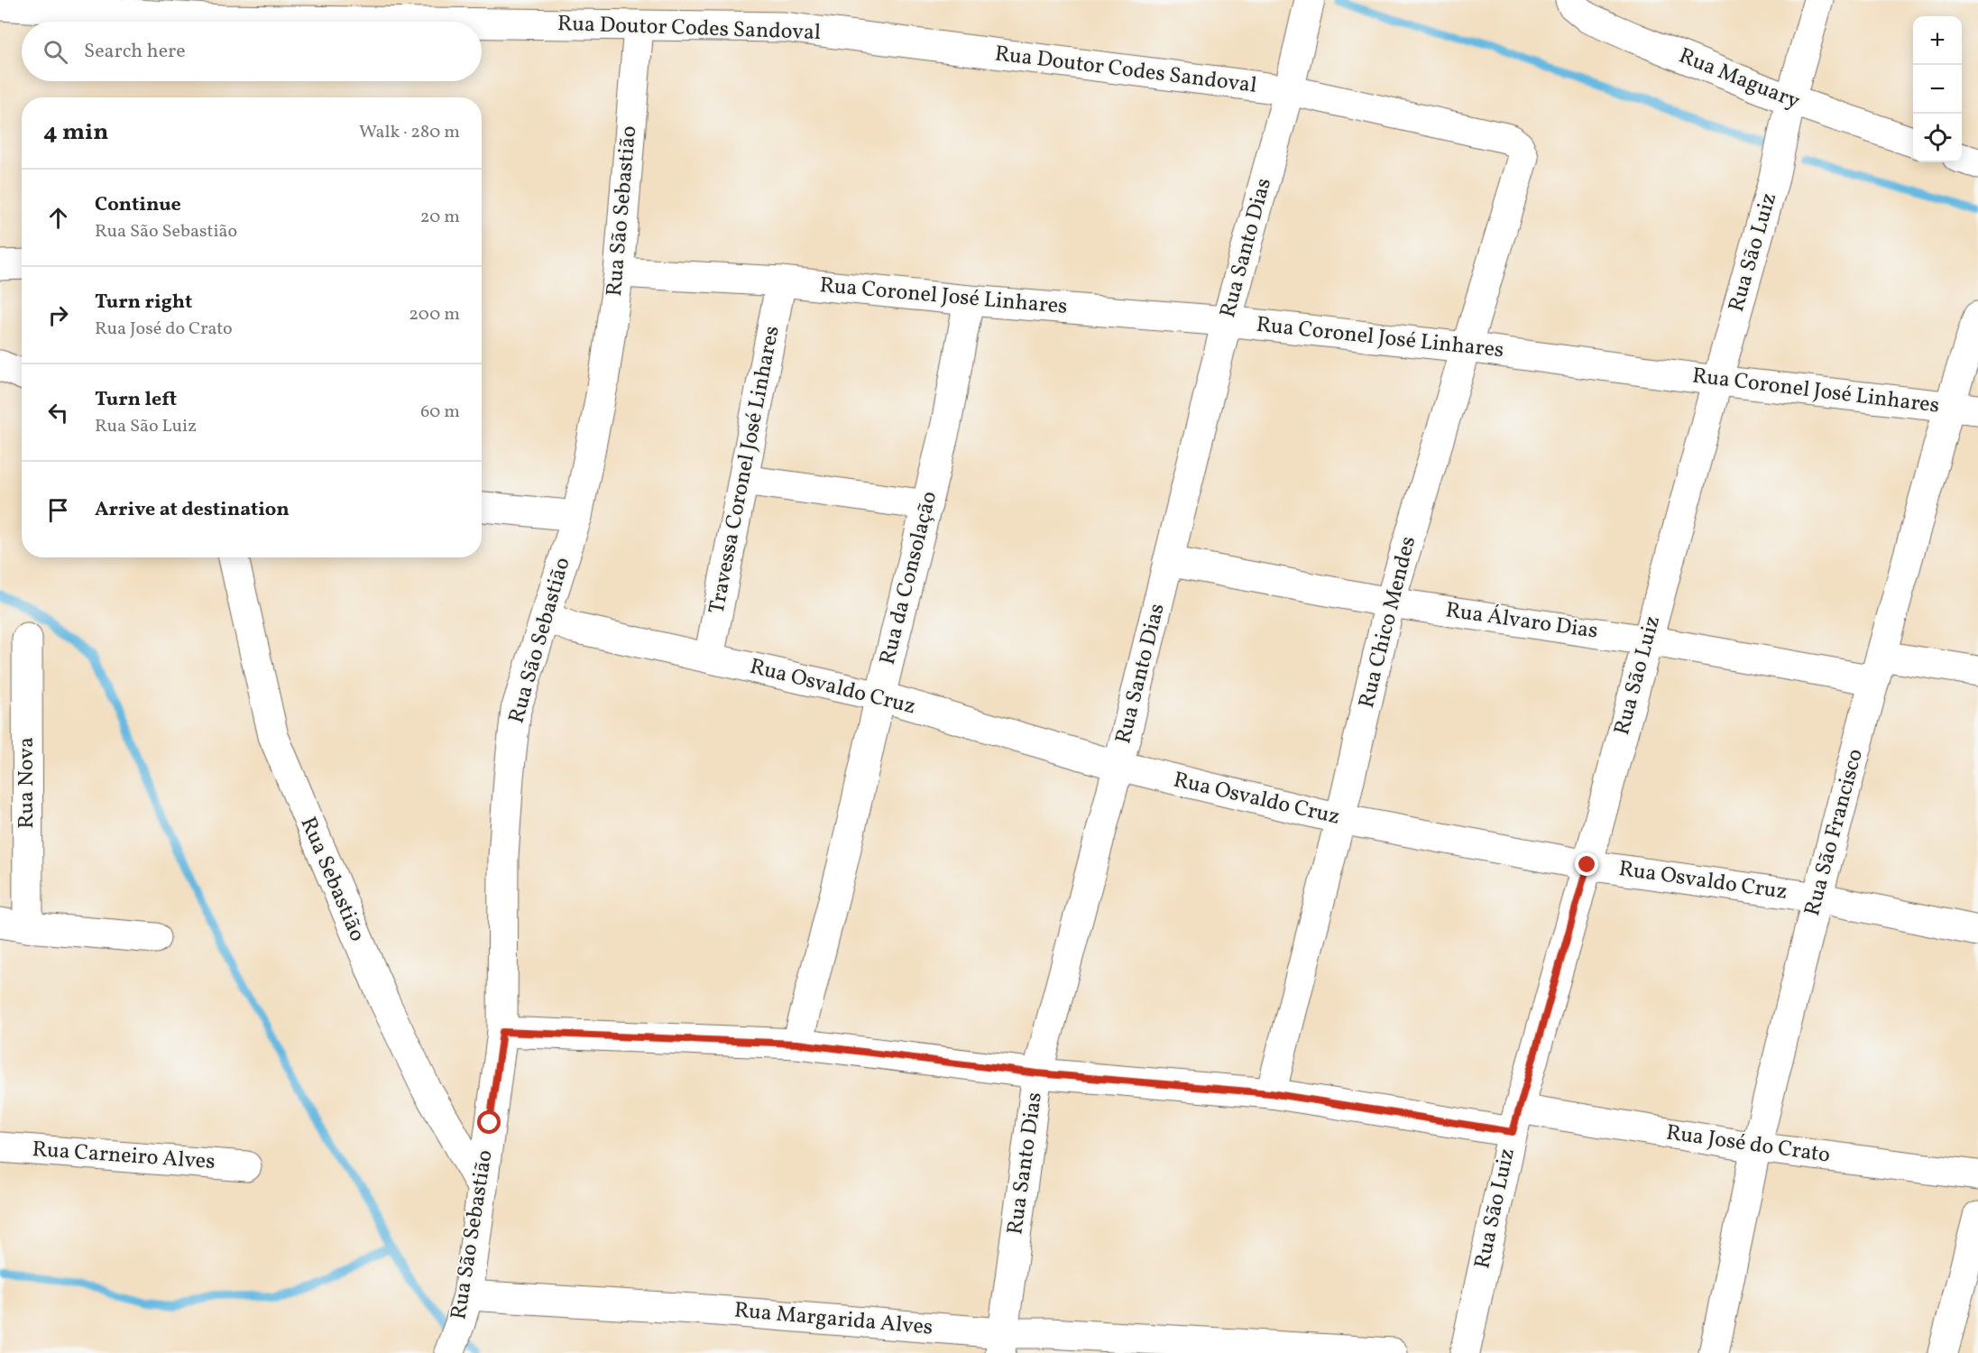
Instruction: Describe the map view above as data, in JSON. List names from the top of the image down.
{
  "streets": {
    "street": [
      "Rua Doutor Codes Sandoval",
      "Rua Maguary",
      "Rua São Sebastião",
      "Rua Santo Dias",
      "Rua São Luiz",
      "Rua Coronel José Linhares",
      "Travessa Coronel José Linhares",
      "Rua da Consolação",
      "Rua Álvaro Dias",
      "Rua Chico Mendes",
      "Rua Osvaldo Cruz",
      "Rua Nova",
      "Rua São Francisco",
      "Rua Sebastião",
      "Rua José do Crato",
      "Rua Carneiro Alves",
      "Rua Margarida Alves"
    ]
  },
  "crossings": [
    ["Rua Doutor Codes Sandoval", "Rua São Sebastião"],
    ["Rua Doutor Codes Sandoval", "Rua Santo Dias"],
    ["Rua Doutor Codes Sandoval", "Rua Chico Mendes"],
    ["Rua Maguary", "Rua São Luiz"],
    ["Rua São Sebastião", "Rua Coronel José Linhares"],
    ["Rua São Sebastião", "Rua Osvaldo Cruz"],
    ["Rua São Sebastião", "Rua Sebastião"],
    ["Rua São Sebastião", "Rua José do Crato"],
    ["Rua São Sebastião", "Rua Margarida Alves"],
    ["Rua Santo Dias", "Rua Coronel José Linhares"],
    ["Rua Santo Dias", "Rua Álvaro Dias"],
    ["Rua Santo Dias", "Rua Osvaldo Cruz"],
    ["Rua Santo Dias", "Rua José do Crato"],
    ["Rua Santo Dias", "Rua Margarida Alves"],
    ["Rua São Luiz", "Rua Coronel José Linhares"],
    ["Rua São Luiz", "Rua Álvaro Dias"],
    ["Rua São Luiz", "Rua Osvaldo Cruz"],
    ["Rua São Luiz", "Rua José do Crato"],
    ["Rua Coronel José Linhares", "Travessa Coronel José Linhares"],
    ["Rua Coronel José Linhares", "Rua da Consolação"],
    ["Rua Coronel José Linhares", "Rua Chico Mendes"],
    ["Rua Coronel José Linhares", "Rua São Francisco"],
    ["Travessa Coronel José Linhares", "Rua Osvaldo Cruz"],
    ["Rua da Consolação", "Rua Osvaldo Cruz"],
    ["Rua da Consolação", "Rua José do Crato"],
    ["Rua Álvaro Dias", "Rua Chico Mendes"],
    ["Rua Álvaro Dias", "Rua São Francisco"],
    ["Rua Chico Mendes", "Rua Osvaldo Cruz"],
    ["Rua Chico Mendes", "Rua José do Crato"],
    ["Rua Osvaldo Cruz", "Rua São Francisco"],
    ["Rua São Francisco", "Rua José do Crato"]
  ],
  "page": {
    "map_buttons": ["+", "−"],
    "search": "Search here",
    "heading": ["4 min", "Walk · 280 m"],
    "list": [
      ["Continue", "Rua São Sebastião", "20 m"],
      ["Turn right", "Rua José do Crato", "200 m"],
      ["Turn left", "Rua São Luiz", "60 m"],
      "Arrive at destination"
    ]
  }
}
